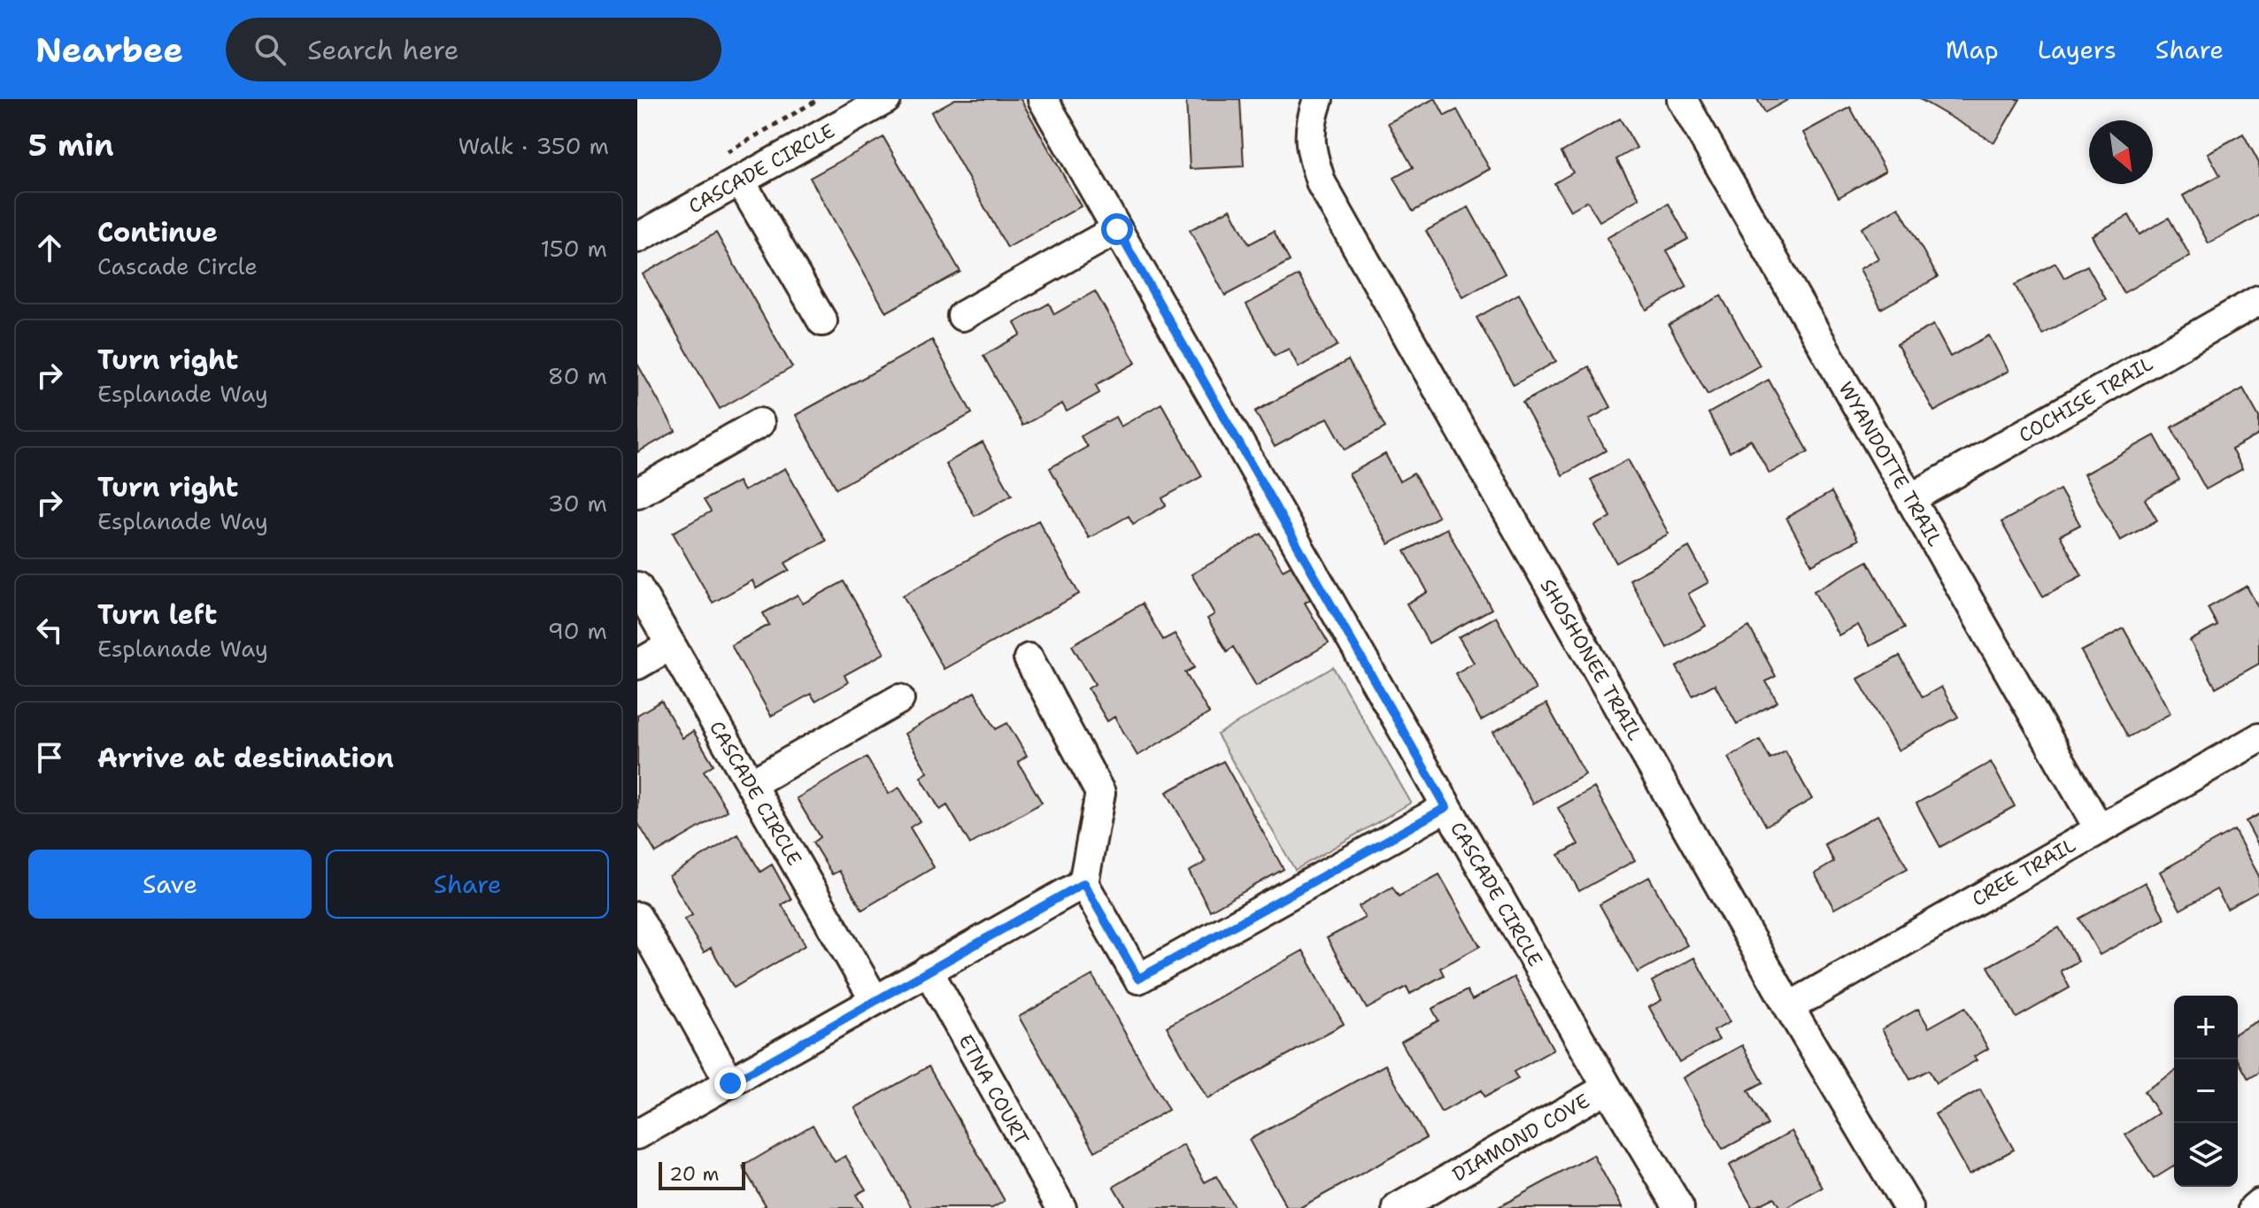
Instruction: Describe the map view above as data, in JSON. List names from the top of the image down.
{
  "streets": {
    "street": [
      "CASCADE CIRCLE",
      "COCHISE TRAIL",
      "WYANDOTTE TRAIL",
      "SHOSHONEE TRAIL",
      "CREE TRAIL",
      "ETNA COURT",
      "DIAMOND COVE"
    ]
  },
  "crossings": [
    ["CASCADE CIRCLE", "DIAMOND COVE"],
    ["COCHISE TRAIL", "WYANDOTTE TRAIL"],
    ["WYANDOTTE TRAIL", "CREE TRAIL"],
    ["SHOSHONEE TRAIL", "CREE TRAIL"]
  ],
  "scale_bar": "20 m",
  "north": "bottom right",
  "page": {
    "header": "Nearbee",
    "search": "Search here",
    "nav": ["Map", "Layers", "Share"],
    "heading": ["5 min", "Walk · 350 m"],
    "list": [
      ["Continue", "Cascade Circle", "150 m"],
      ["Turn right", "Esplanade Way", "80 m"],
      ["Turn right", "Esplanade Way", "30 m"],
      ["Turn left", "Esplanade Way", "90 m"],
      "Arrive at destination"
    ],
    "buttons": ["Save", "Share"],
    "map_buttons": ["+", "−"],
    "scale": "20 m"
  }
}
